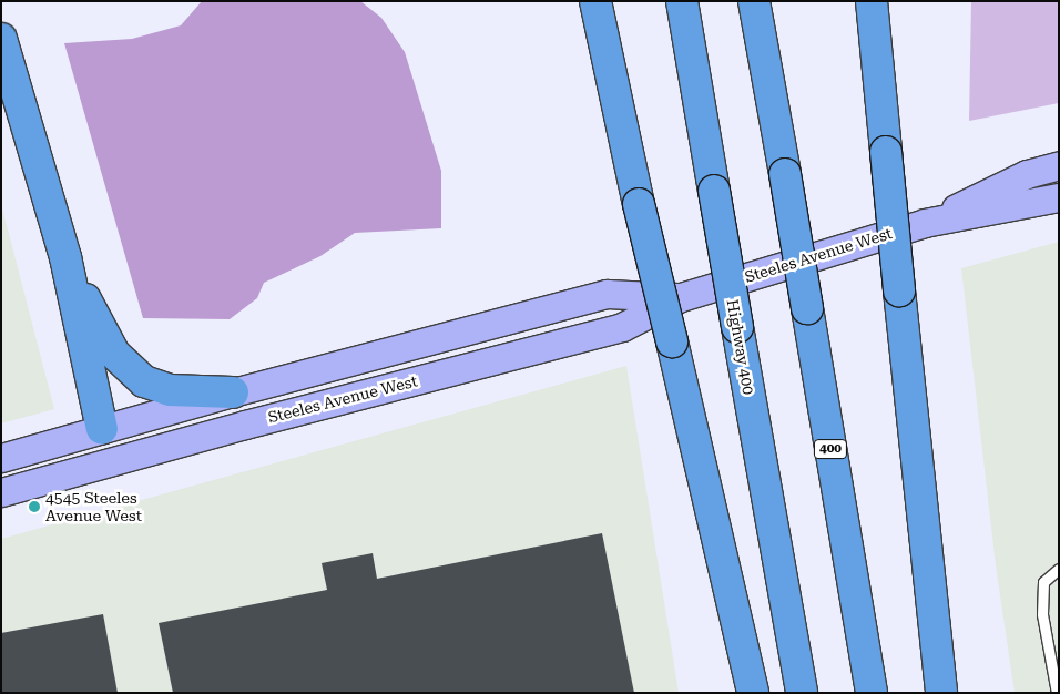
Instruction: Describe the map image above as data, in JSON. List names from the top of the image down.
{
  "streets": {
    "highway": ["Highway 400", "400"],
    "main road": ["Steeles Avenue West"]
  },
  "places": ["4545 Steeles Avenue West"]
}
